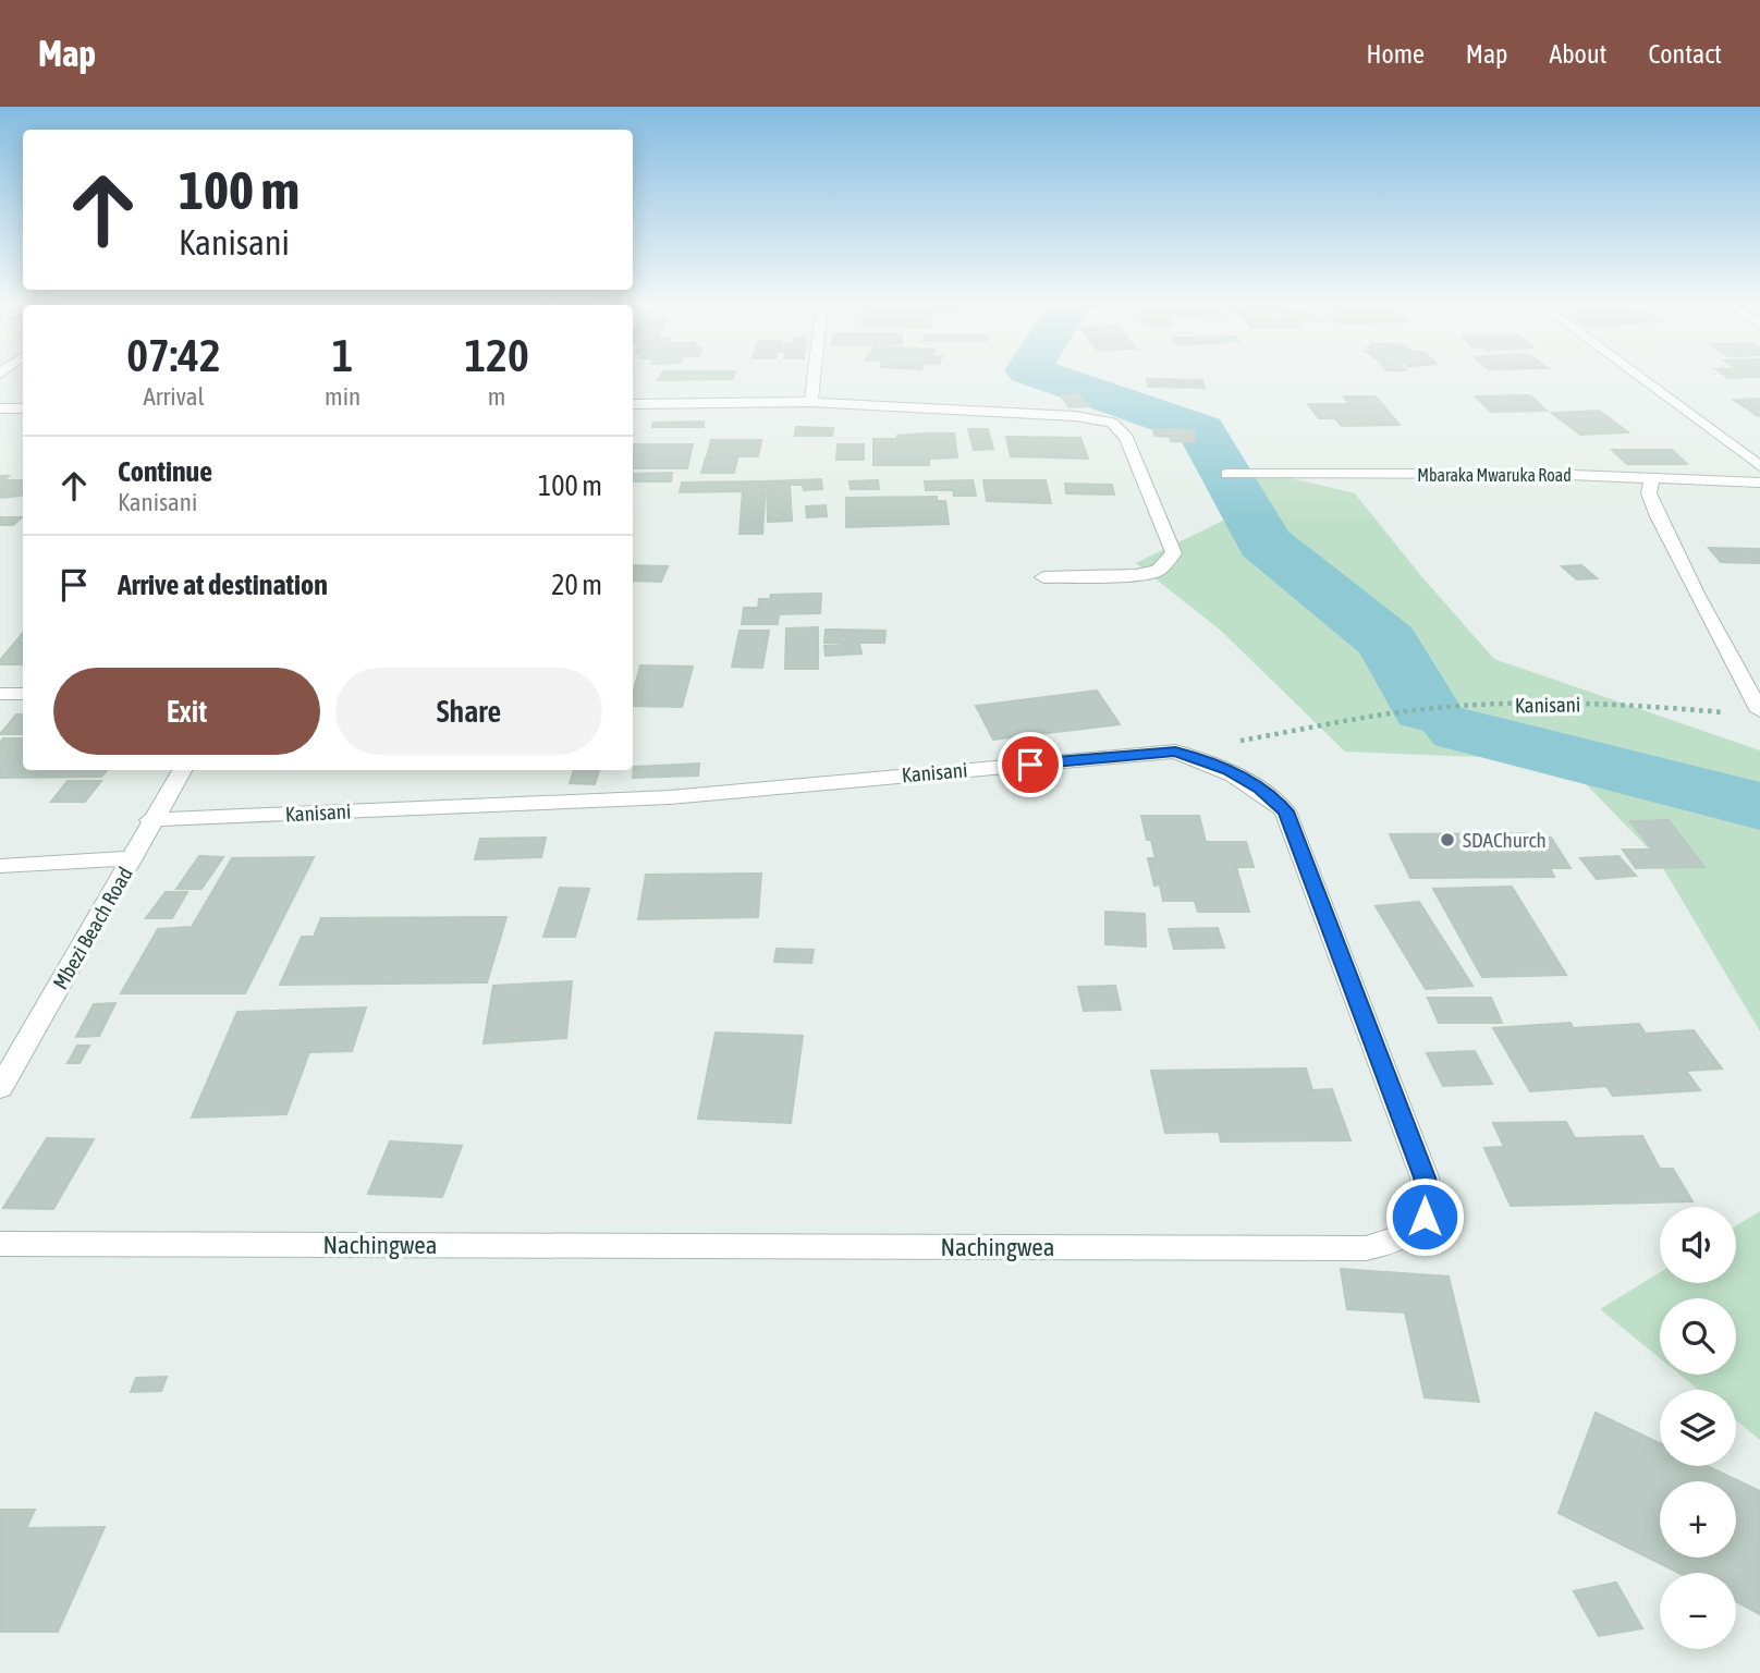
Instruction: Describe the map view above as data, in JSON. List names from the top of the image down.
{
  "streets": {
    "street": [
      "Mbaraka Mwaruka Road",
      "Kanisani",
      "Mbezi Beach Road",
      "Nachingwea"
    ]
  },
  "crossings": [
    ["Kanisani", "Mbezi Beach Road"],
    ["Kanisani", "Nachingwea"]
  ],
  "places": ["SDAChurch"],
  "page": {
    "header": "Map",
    "nav": [
      "Home",
      "Map",
      "About",
      "Contact"
    ],
    "turn": ["100 m", "Kanisani"],
    "eta": [
      "07:42",
      "Arrival",
      "1",
      "min",
      "120",
      "m"
    ],
    "list": [
      {
        "name": "Continue",
        "note": "Kanisani",
        "value": "100 m"
      },
      {
        "name": "Arrive at destination",
        "value": "20 m"
      }
    ],
    "buttons": ["Exit", "Share"],
    "map_buttons": ["+", "−"]
  }
}
